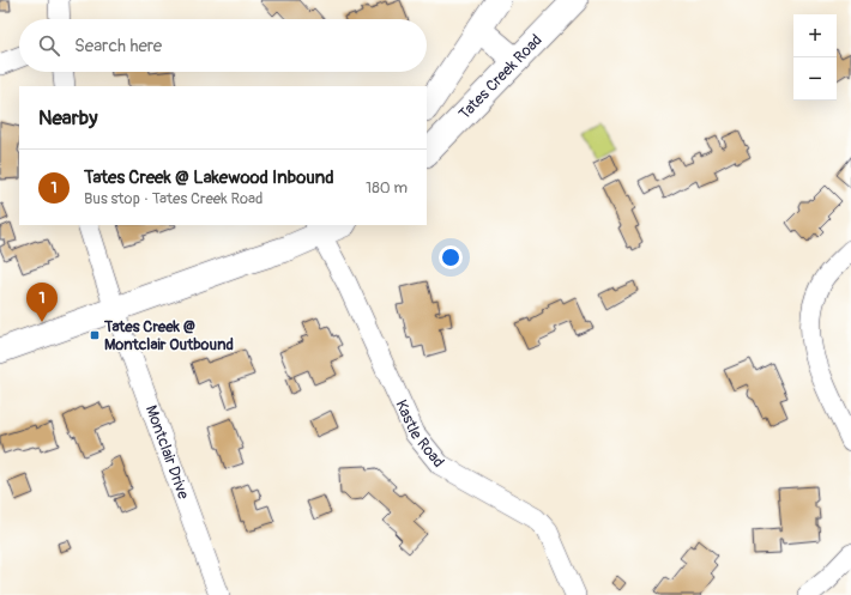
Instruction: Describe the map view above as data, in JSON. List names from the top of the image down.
{
  "streets": {
    "main road": ["Tates Creek Road"],
    "street": ["Kastle Road", "Montclair Drive"]
  },
  "places": {
    "transit": ["Tates Creek @ Montclair Outbound"]
  },
  "page": {
    "map_buttons": ["+", "−"],
    "search": "Search here",
    "heading": "Nearby",
    "list": [
      {
        "mark": "1",
        "name": "Tates Creek @ Lakewood Inbound",
        "note": "Bus stop · Tates Creek Road",
        "value": "180 m"
      }
    ],
    "pins": "1"
  }
}
